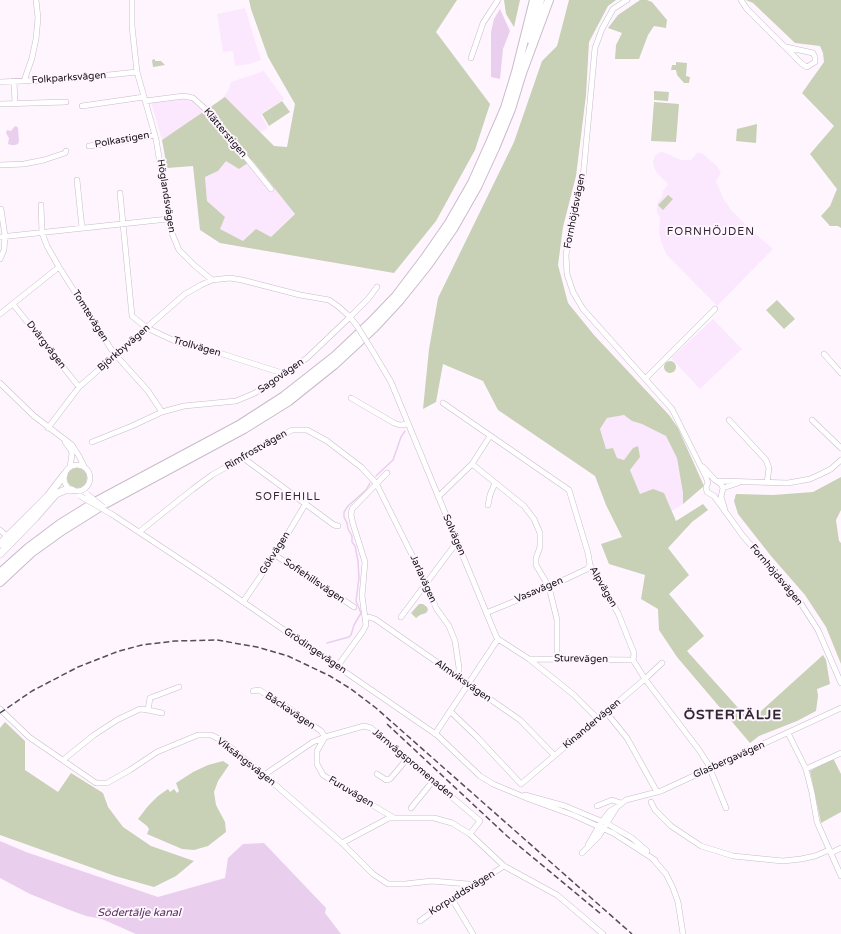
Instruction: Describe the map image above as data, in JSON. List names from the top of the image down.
{
  "streets": {
    "street": [
      "Folkparksvägen",
      "Klätterstigen",
      "Polkastigen",
      "Höglandsvägen",
      "Fornhöjdsvägen",
      "Tomtevägen",
      "Dvärgvägen",
      "Trollvägen",
      "Björkbyvägen",
      "Sagovägen",
      "Rimfrostvägen",
      "Solvägen",
      "Gökvägen",
      "Jarlavägen",
      "Sofiehillsvägen",
      "Alpvägen",
      "Vasavägen",
      "Grödingevägen",
      "Sturevägen",
      "Almviksvägen",
      "Bäckavägen",
      "Kinandervägen",
      "Glasbergavägen",
      "Viksängsvägen",
      "Järnvägspromenaden",
      "Furuvägen",
      "Korpuddsvägen"
    ]
  },
  "crossings": [
    ["Folkparksvägen", "Höglandsvägen"],
    ["Klätterstigen", "Höglandsvägen"],
    ["Polkastigen", "Höglandsvägen"],
    ["Höglandsvägen", "Björkbyvägen"],
    ["Tomtevägen", "Björkbyvägen"],
    ["Tomtevägen", "Sagovägen"],
    ["Dvärgvägen", "Björkbyvägen"],
    ["Trollvägen", "Björkbyvägen"],
    ["Trollvägen", "Sagovägen"],
    ["Sagovägen", "Solvägen"],
    ["Rimfrostvägen", "Jarlavägen"],
    ["Rimfrostvägen", "Grödingevägen"],
    ["Solvägen", "Vasavägen"],
    ["Gökvägen", "Sofiehillsvägen"],
    ["Gökvägen", "Grödingevägen"],
    ["Jarlavägen", "Almviksvägen"],
    ["Alpvägen", "Vasavägen"],
    ["Alpvägen", "Sturevägen"],
    ["Alpvägen", "Kinandervägen"],
    ["Alpvägen", "Glasbergavägen"],
    ["Almviksvägen", "Kinandervägen"],
    ["Bäckavägen", "Järnvägspromenaden"],
    ["Bäckavägen", "Furuvägen"],
    ["Viksängsvägen", "Korpuddsvägen"],
    ["Järnvägspromenaden", "Furuvägen"]
  ],
  "districts": ["FORNHÖJDEN", "SOFIEHILL", "ÖSTERTÄLJE"],
  "water": ["Södertälje kanal"]
}
